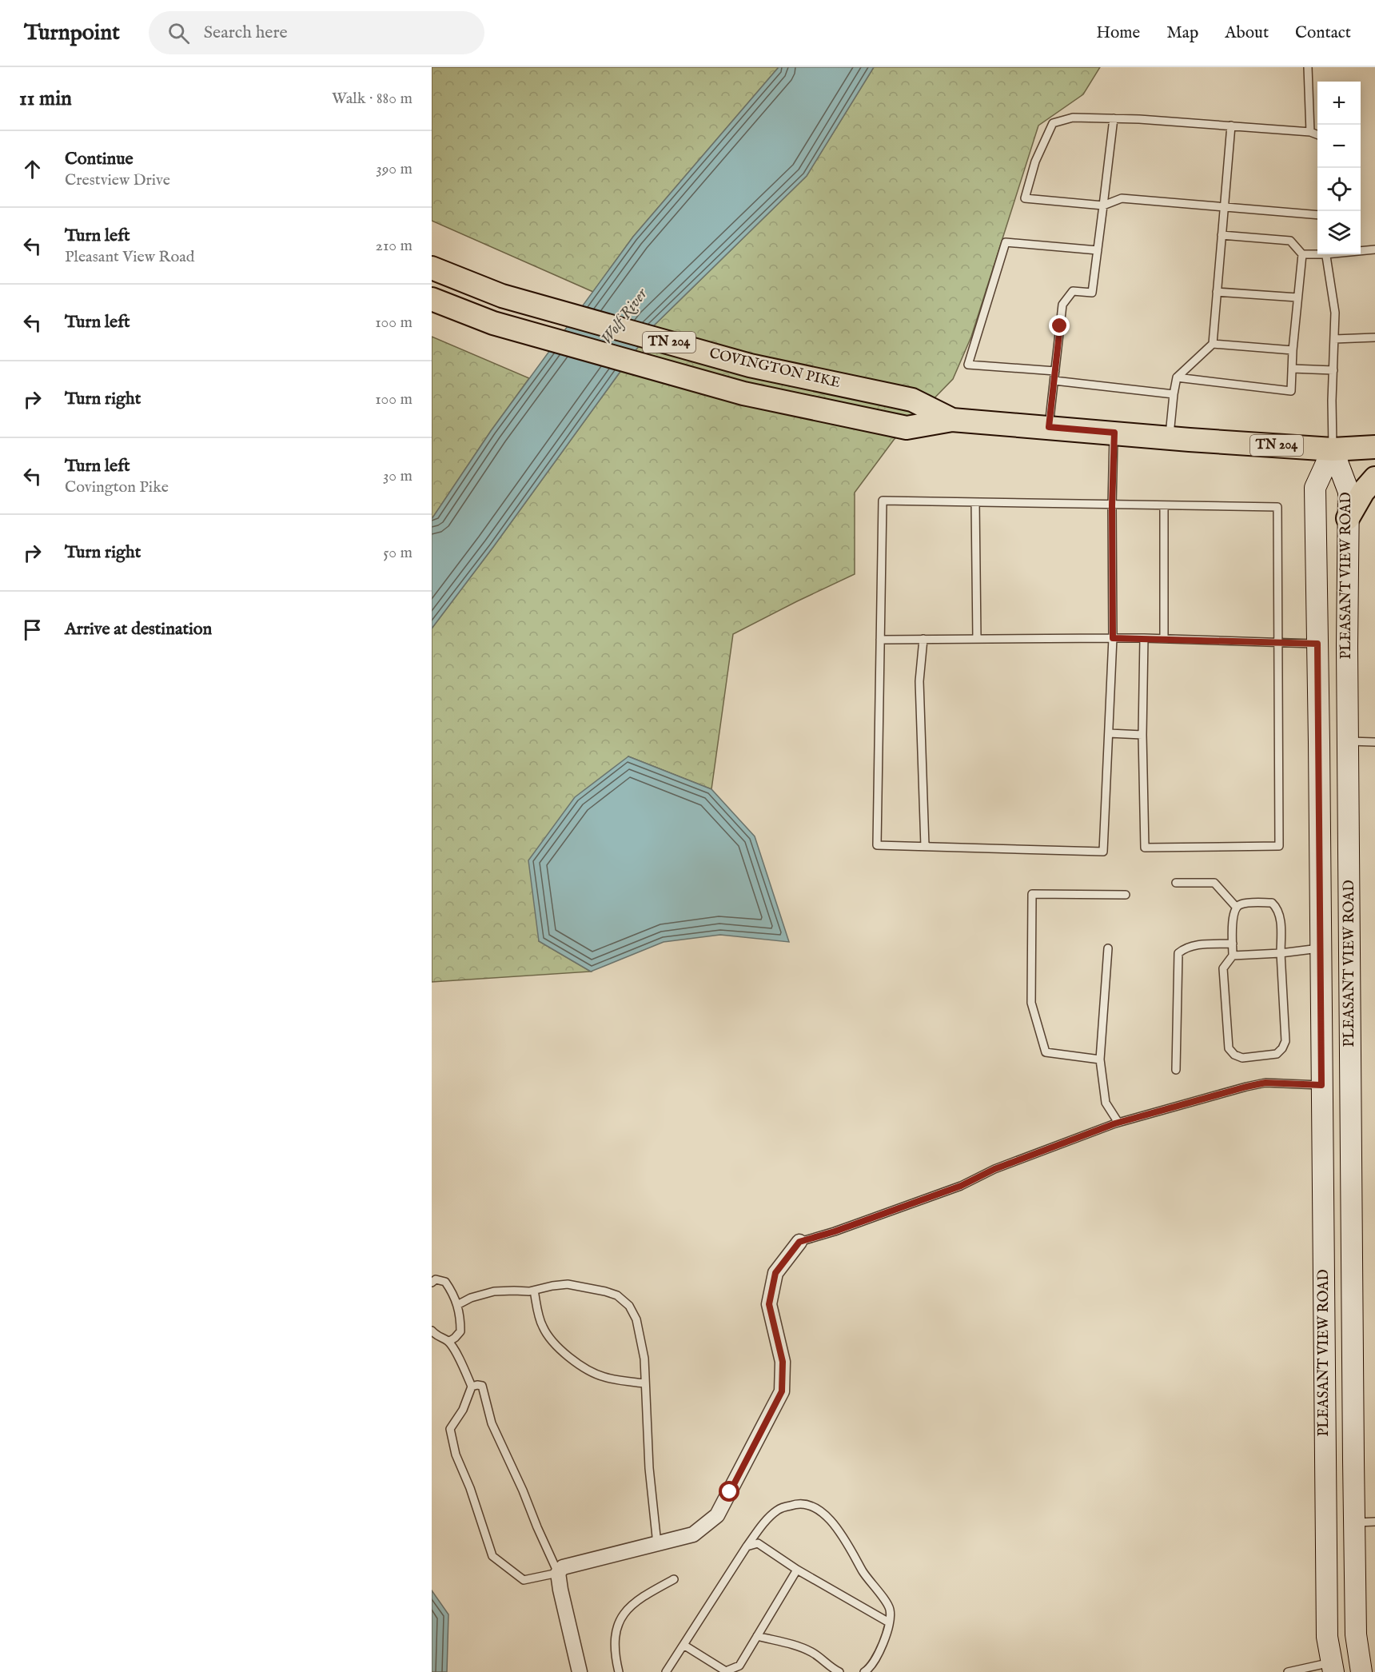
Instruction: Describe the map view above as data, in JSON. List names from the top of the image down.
{
  "streets": {
    "main road": ["TN 204", "COVINGTON PIKE", "PLEASANT VIEW ROAD"]
  },
  "crossings": [
    ["COVINGTON PIKE", "PLEASANT VIEW ROAD"]
  ],
  "water": ["Wolf River"],
  "page": {
    "header": "Turnpoint",
    "search": "Search here",
    "nav": [
      "Home",
      "Map",
      "About",
      "Contact"
    ],
    "heading": ["11 min", "Walk · 880 m"],
    "map_buttons": ["+", "−"],
    "list": [
      ["Continue", "Crestview Drive", "390 m"],
      ["Turn left", "Pleasant View Road", "210 m"],
      ["Turn left", "100 m"],
      ["Turn right", "100 m"],
      ["Turn left", "Covington Pike", "30 m"],
      ["Turn right", "50 m"],
      "Arrive at destination"
    ]
  }
}
